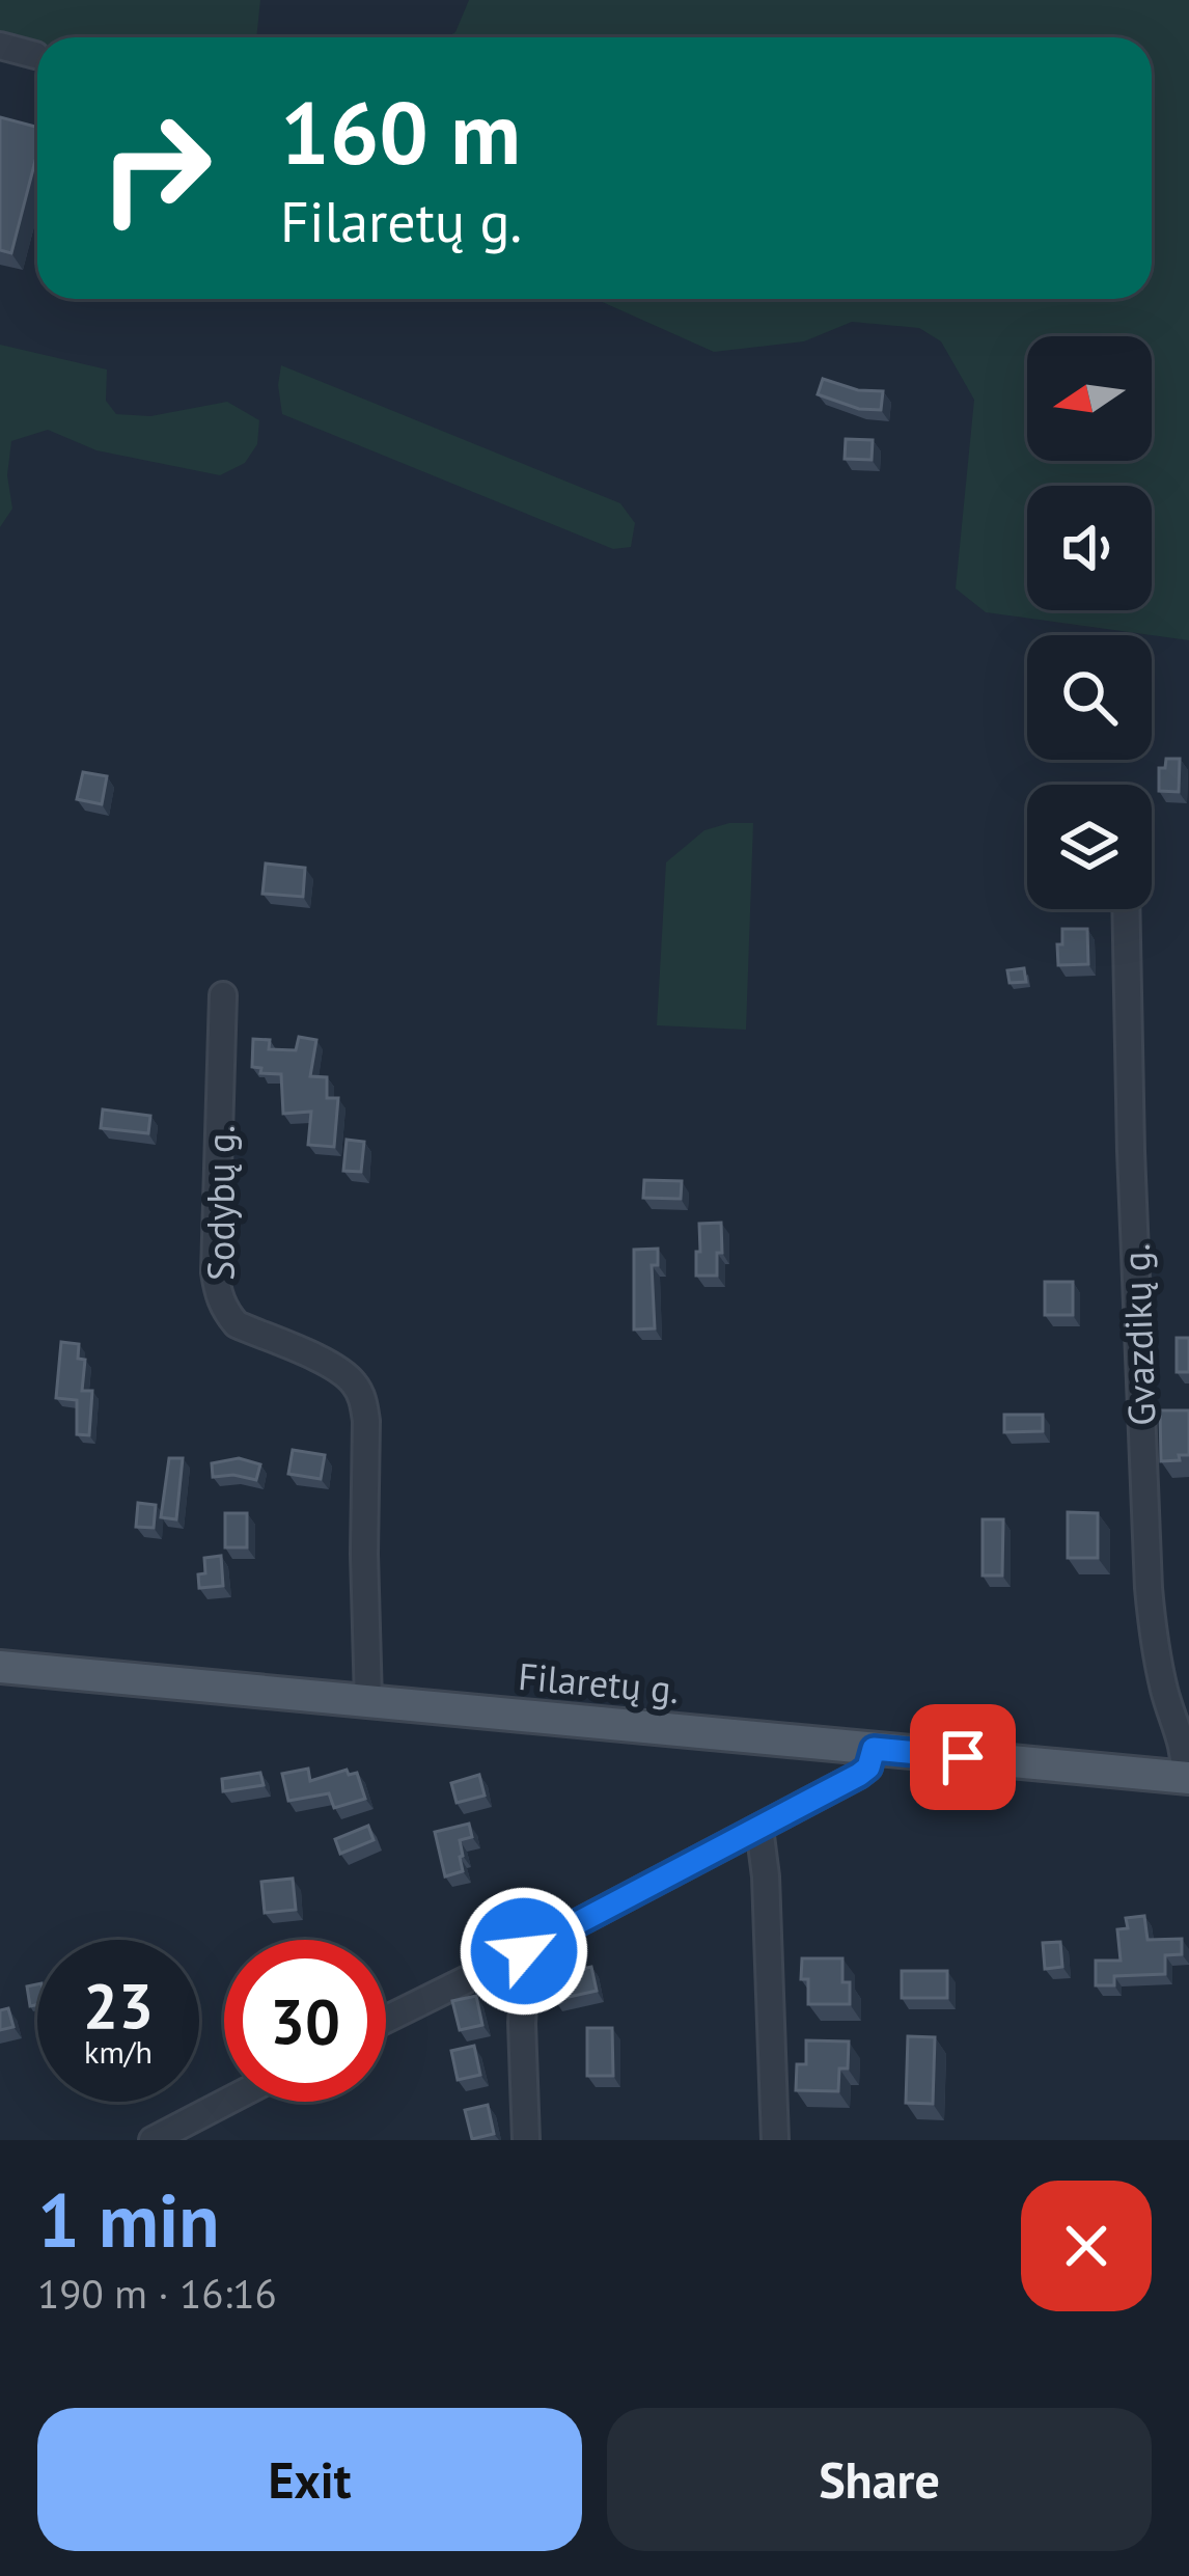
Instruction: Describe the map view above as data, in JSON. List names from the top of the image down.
{
  "streets": {
    "main road": ["Filaretų g."],
    "street": ["Sodybų g.", "Gvazdikų g."]
  },
  "crossings": [
    ["Sodybų g.", "Filaretų g."],
    ["Gvazdikų g.", "Filaretų g."]
  ],
  "north": "left",
  "page": {
    "turn": ["160 m", "Filaretų g."],
    "speed": "23 km/h",
    "limit": "30",
    "heading": ["1 min", "190 m · 16:16"],
    "buttons": ["Exit", "Share"]
  }
}
